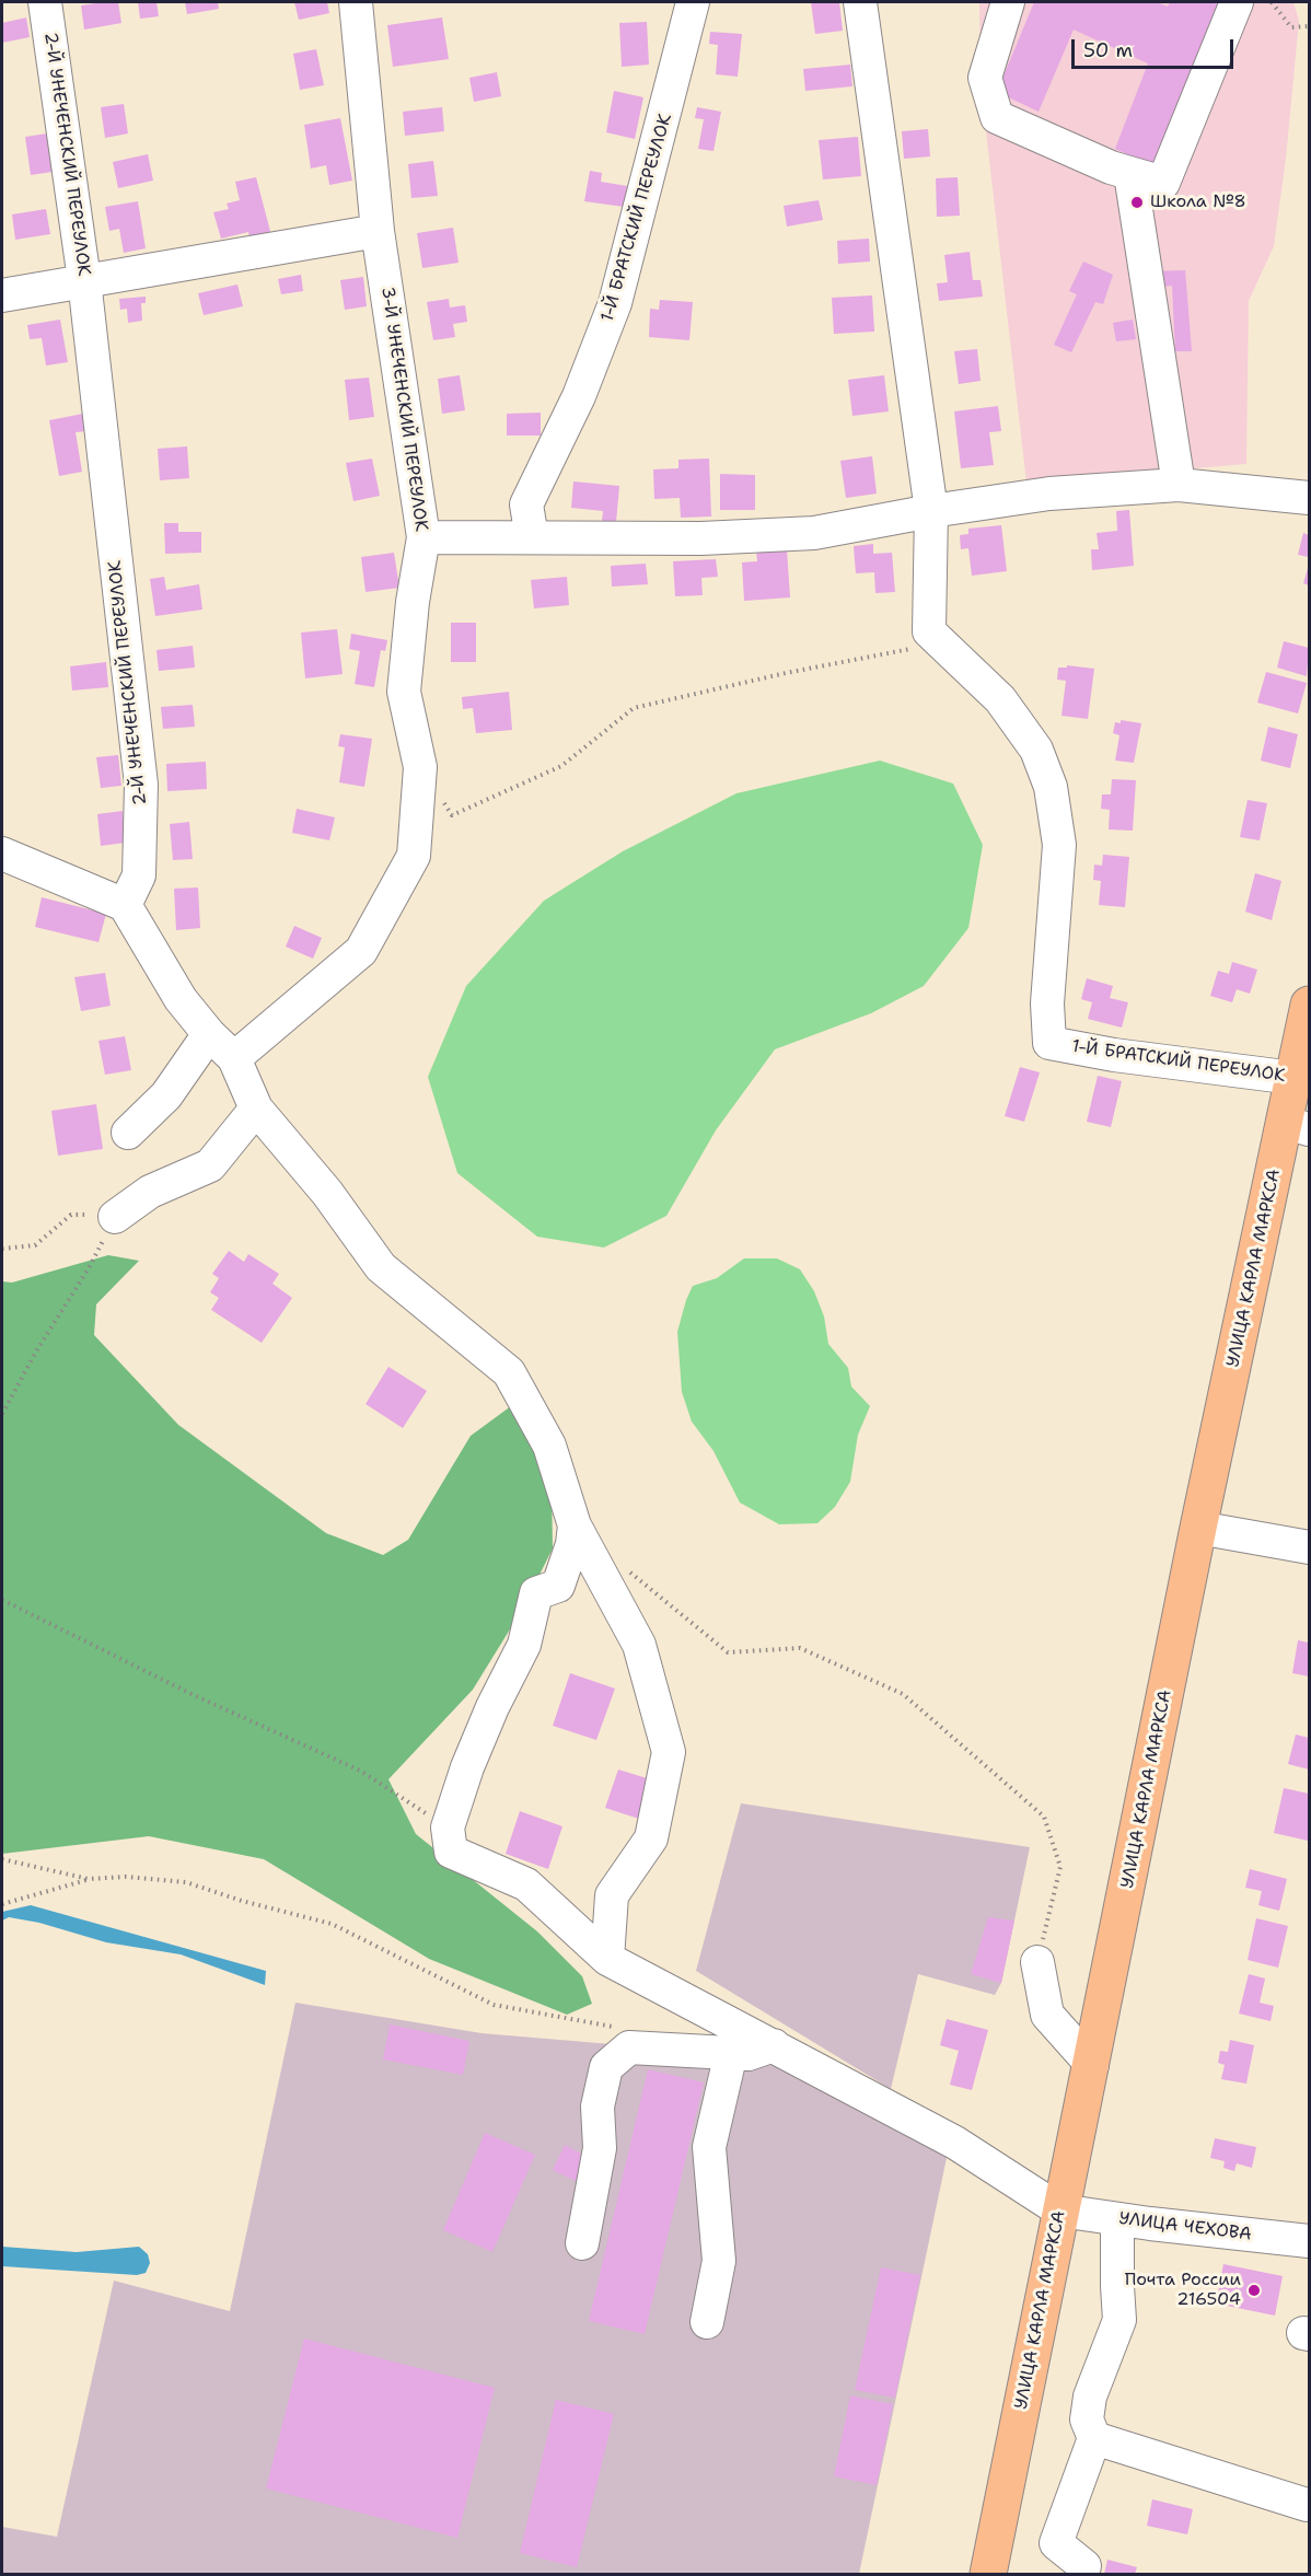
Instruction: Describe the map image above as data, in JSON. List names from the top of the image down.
{
  "streets": {
    "main road": ["УЛИЦА КАРЛА МАРКСА"],
    "street": [
      "2-Й УНЕЧЕНСКИЙ ПЕРЕУЛОК",
      "1-Й БРАТСКИЙ ПЕРЕУЛОК",
      "3-Й УНЕЧЕНСКИЙ ПЕРЕУЛОК",
      "УЛИЦА ЧЕХОВА"
    ]
  },
  "crossings": [
    ["1-Й БРАТСКИЙ ПЕРЕУЛОК", "УЛИЦА КАРЛА МАРКСА"],
    ["УЛИЦА КАРЛА МАРКСА", "УЛИЦА ЧЕХОВА"]
  ],
  "places": ["Школа №8", "Почта России 216504"],
  "scale_bar": "50 m"
}
